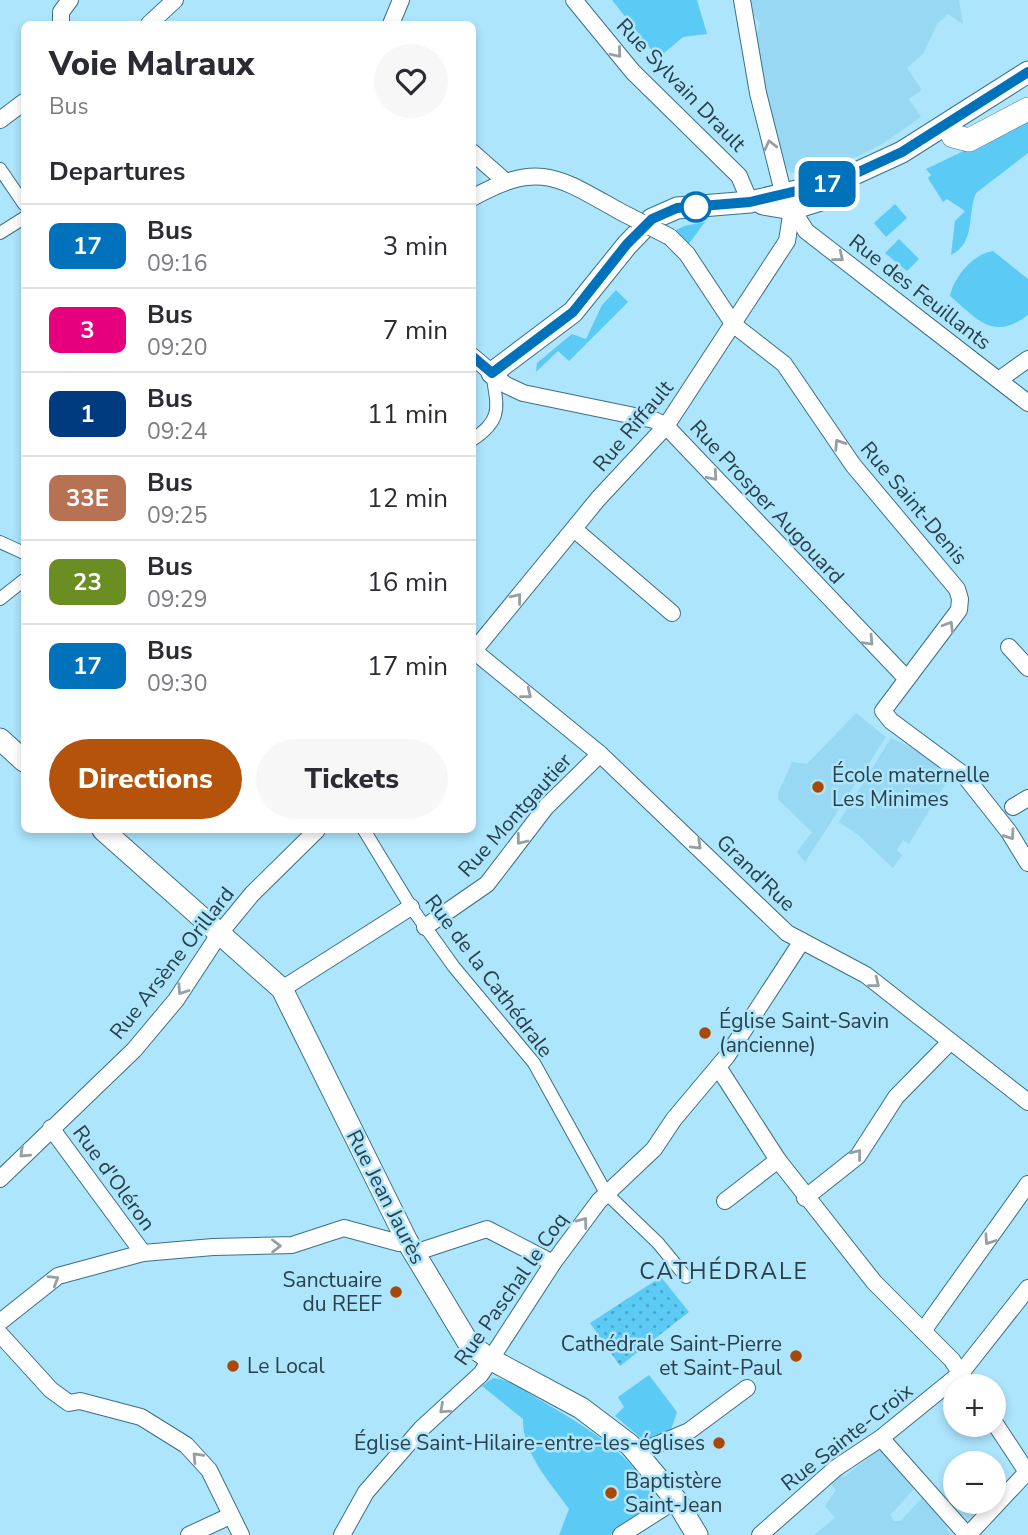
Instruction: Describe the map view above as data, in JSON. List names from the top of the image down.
{
  "streets": {
    "street": [
      "Rue Sylvain Drault",
      "Rue des Feuillants",
      "Rue Riffault",
      "Rue Prosper Augouard",
      "Rue Saint-Denis",
      "Rue Montgautier",
      "Grand'Rue",
      "Rue Arsène Orillard",
      "Rue de la Cathédrale",
      "Rue d'Oléron",
      "Rue Jean Jaurès",
      "Rue Paschal le Coq",
      "Rue Sainte-Croix"
    ]
  },
  "crossings": [
    ["Rue des Feuillants", "Rue Riffault"],
    ["Rue Riffault", "Rue Prosper Augouard"],
    ["Rue Riffault", "Rue Saint-Denis"],
    ["Rue Prosper Augouard", "Rue Saint-Denis"],
    ["Rue Montgautier", "Grand'Rue"],
    ["Rue Montgautier", "Rue de la Cathédrale"],
    ["Grand'Rue", "Rue Paschal le Coq"],
    ["Rue Arsène Orillard", "Rue d'Oléron"],
    ["Rue Arsène Orillard", "Rue Jean Jaurès"],
    ["Rue de la Cathédrale", "Rue Paschal le Coq"],
    ["Rue Jean Jaurès", "Rue Paschal le Coq"]
  ],
  "one_way": [
    "Rue Sylvain Drault",
    "Rue des Feuillants",
    "Rue Montgautier",
    "Grand'Rue",
    "Rue Arsène Orillard"
  ],
  "districts": ["CATHÉDRALE"],
  "places": [
    "École maternelle Les Minimes",
    "Église Saint-Savin (ancienne)",
    "Sanctuaire du REEF",
    "Cathédrale Saint-Pierre et Saint-Paul",
    "Le Local",
    "Église Saint-Hilaire-entre-les-églises",
    "Baptistère Saint-Jean"
  ],
  "lines": ["bus line 17"],
  "page": {
    "on_map": "17",
    "heading": [
      ["Voie Malraux", "Bus"],
      "Departures"
    ],
    "list": [
      {
        "mark": "17",
        "name": "Bus",
        "note": "09:16",
        "value": "3 min"
      },
      {
        "mark": "3",
        "name": "Bus",
        "note": "09:20",
        "value": "7 min"
      },
      {
        "mark": "1",
        "name": "Bus",
        "note": "09:24",
        "value": "11 min"
      },
      {
        "mark": "33E",
        "name": "Bus",
        "note": "09:25",
        "value": "12 min"
      },
      {
        "mark": "23",
        "name": "Bus",
        "note": "09:29",
        "value": "16 min"
      },
      {
        "mark": "17",
        "name": "Bus",
        "note": "09:30",
        "value": "17 min"
      }
    ],
    "buttons": ["Directions", "Tickets"],
    "map_buttons": ["+", "−"]
  }
}
